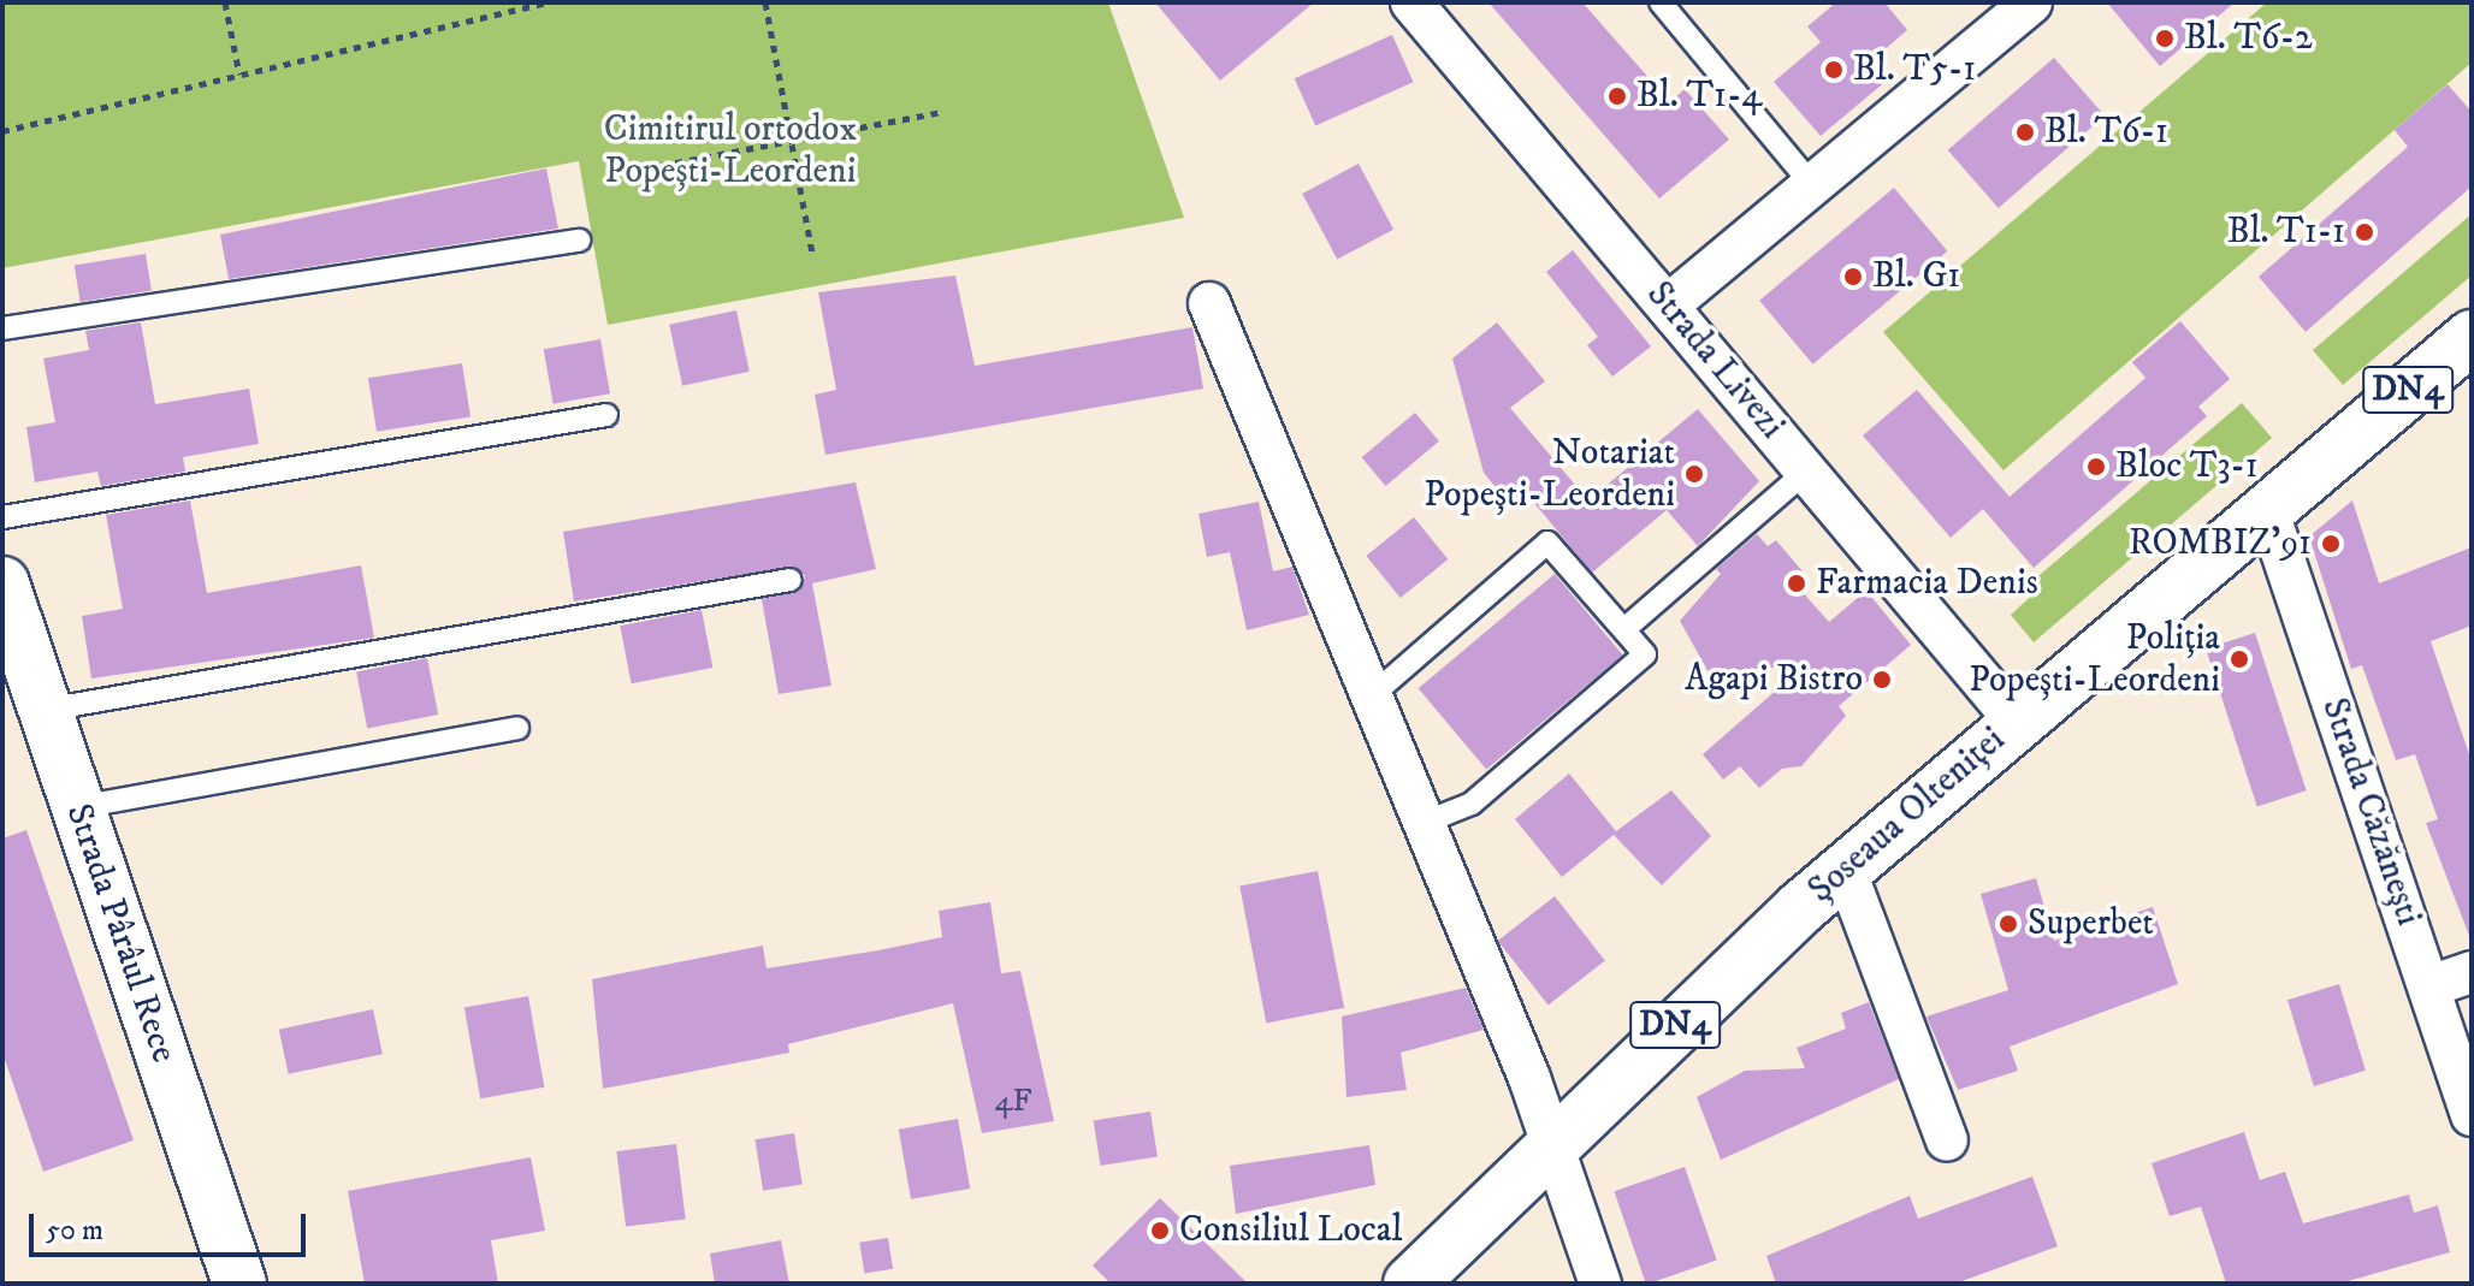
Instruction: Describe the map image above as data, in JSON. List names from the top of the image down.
{
  "streets": {
    "main road": ["DN4", "Șoseaua Olteniței", "Strada Pârâul Rece"],
    "street": ["Strada Livezi", "Strada Căzănești"]
  },
  "crossings": [
    ["Strada Livezi", "Șoseaua Olteniței"],
    ["Strada Căzănești", "Șoseaua Olteniței"]
  ],
  "parks": ["Cimitirul ortodox Popești-Leordeni"],
  "places": [
    "Bl. T6-2",
    "Bl. T5-1",
    "Bl. T1-4",
    "Bl. T6-1",
    "Bl. T1-1",
    "Bl. G1",
    "Bloc T3-1",
    "Notariat Popești-Leordeni",
    "ROMBIZ'91",
    "Farmacia Denis",
    "Poliția Popești-Leordeni",
    "Agapi Bistro",
    "Superbet",
    "Consiliul Local"
  ],
  "house_numbers": ["4F"],
  "scale_bar": "50 m"
}
